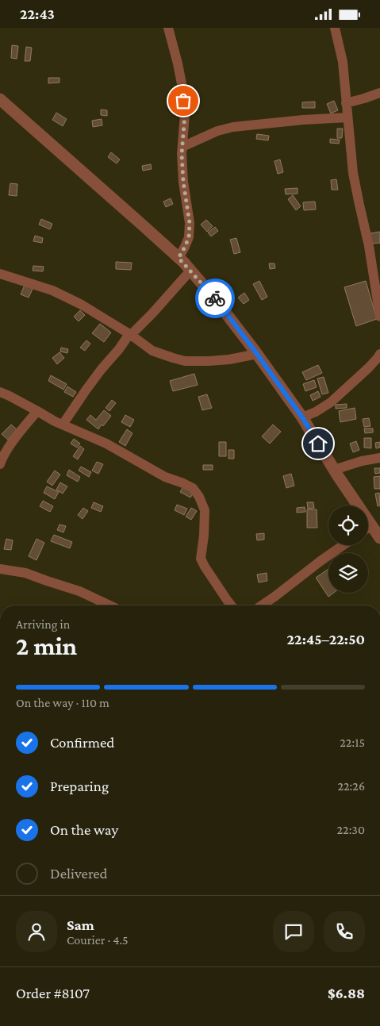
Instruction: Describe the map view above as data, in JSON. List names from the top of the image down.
{
  "page": {
    "status": "22:43",
    "heading": ["2 min", "Arriving in", "22:45–22:50"],
    "panel": [
      "Sam",
      "Courier · 4.5",
      "Order #8107",
      "$6.88"
    ],
    "bar": "On the way · 110 m",
    "list": [
      ["Confirmed", "22:15"],
      ["Preparing", "22:26"],
      ["On the way", "22:30"],
      "Delivered"
    ]
  }
}
